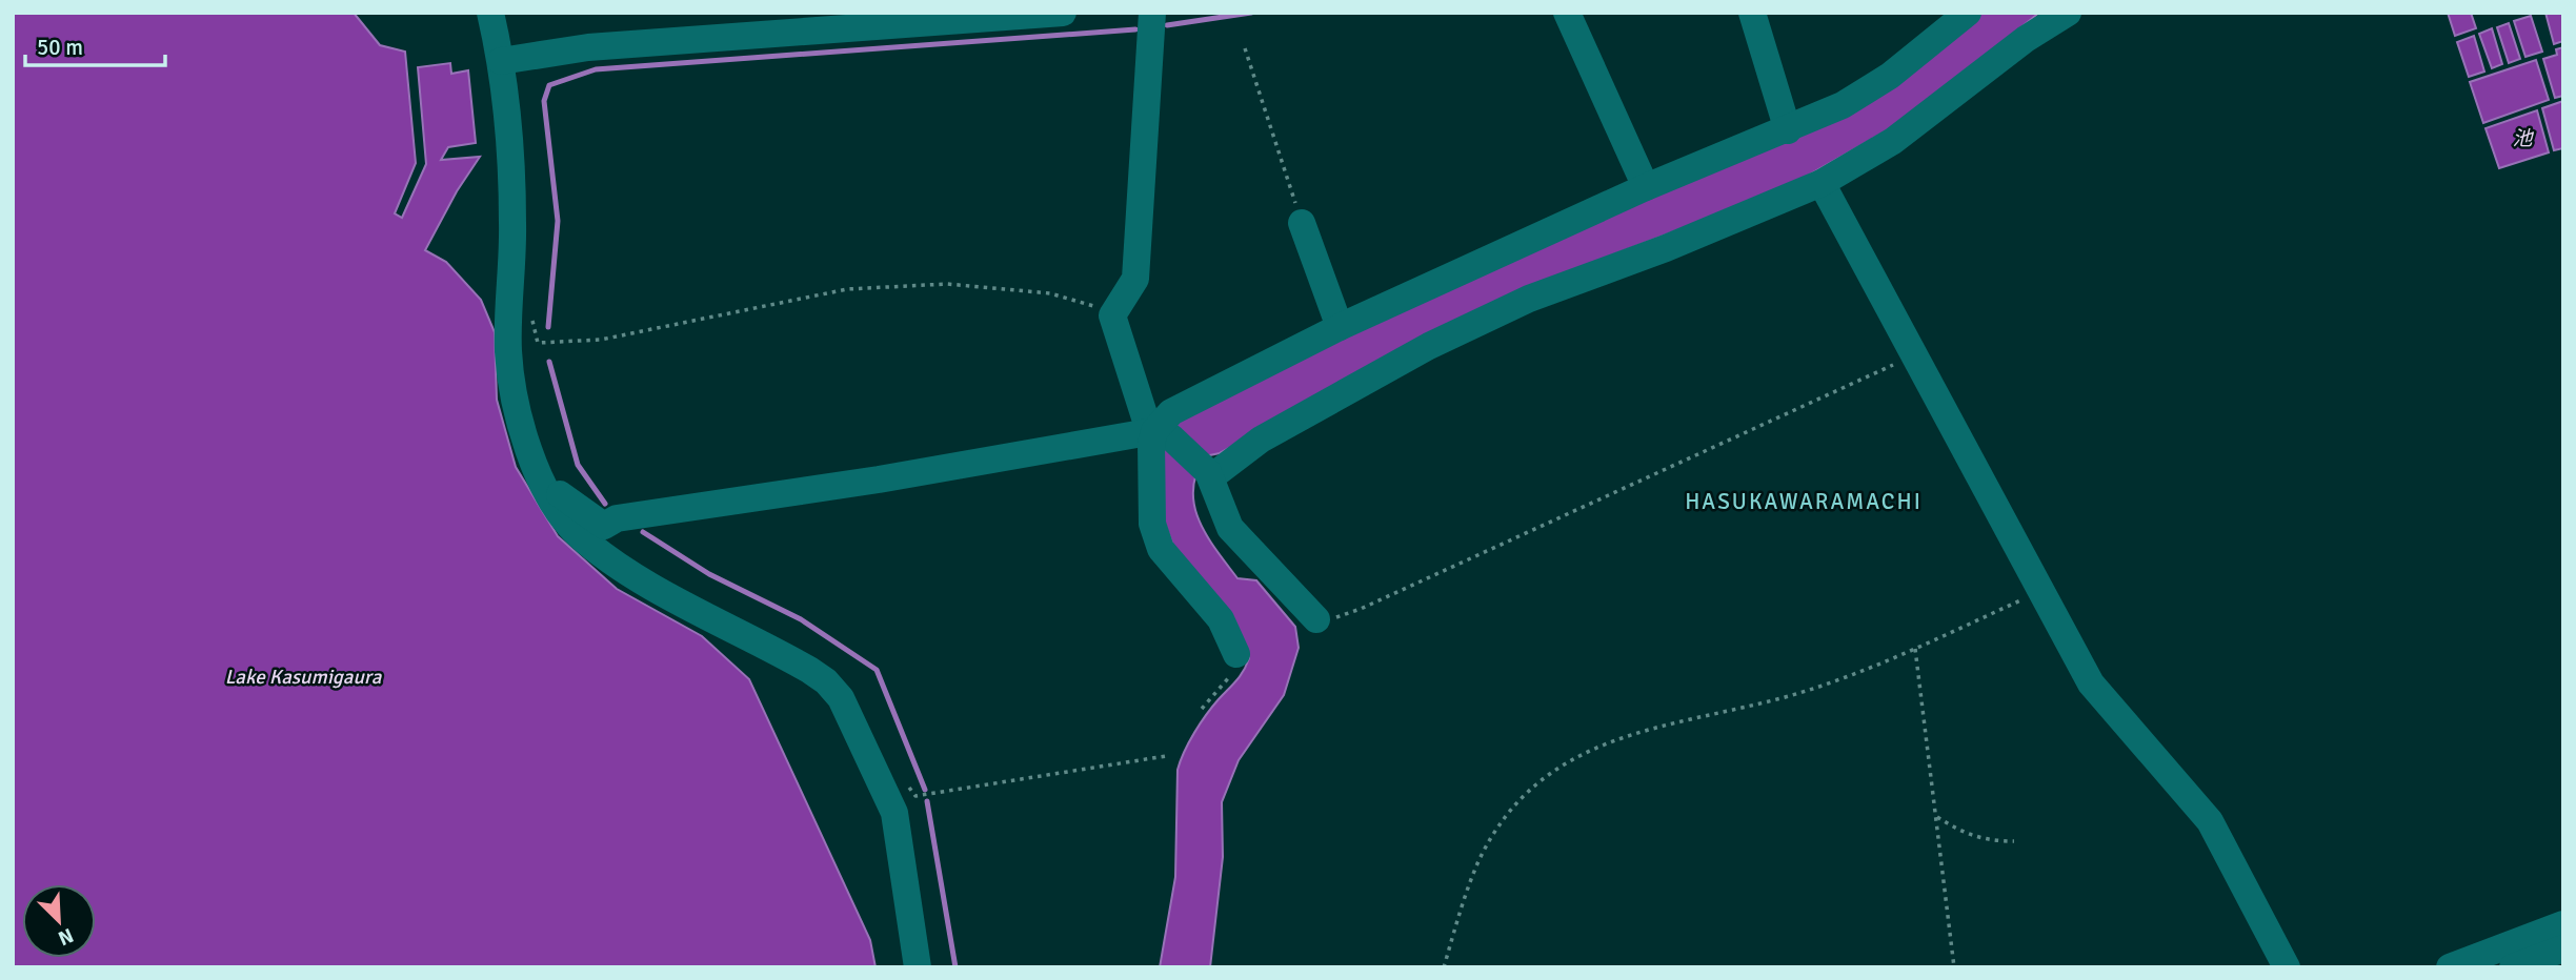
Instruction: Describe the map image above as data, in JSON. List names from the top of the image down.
{
  "districts": ["HASUKAWARAMACHI"],
  "water": ["池", "Lake Kasumigaura"],
  "scale_bar": "50 m",
  "north": "bottom right"
}
